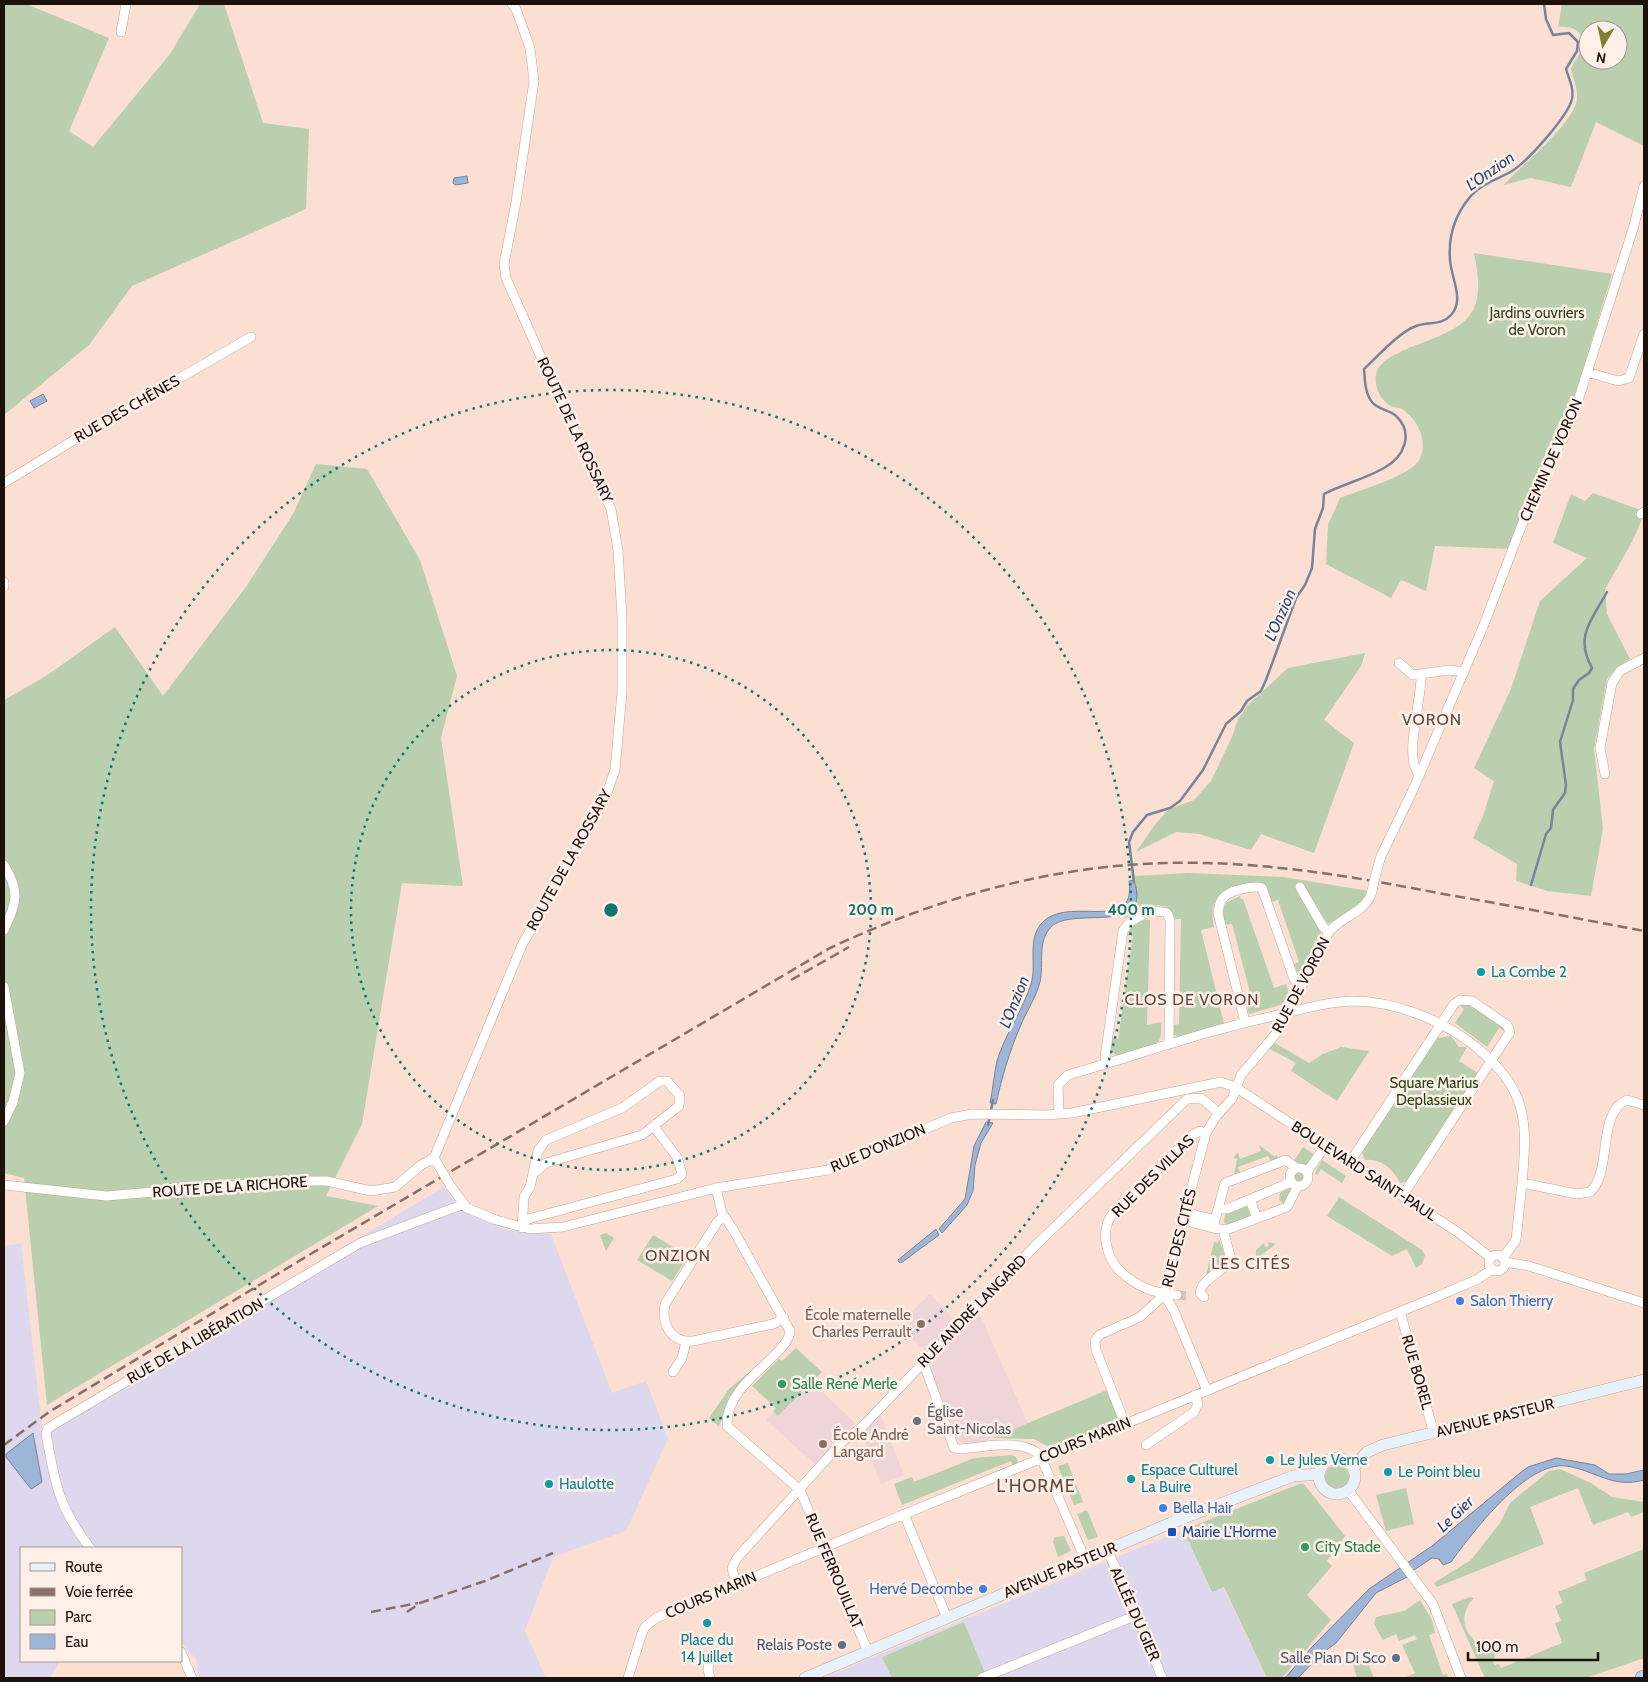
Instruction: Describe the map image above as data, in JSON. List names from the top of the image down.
{
  "streets": {
    "main road": ["AVENUE PASTEUR"],
    "street": [
      "RUE DES CHÊNES",
      "ROUTE DE LA ROSSARY",
      "CHEMIN DE VORON",
      "RUE DE VORON",
      "RUE D'ONZION",
      "BOULEVARD SAINT-PAUL",
      "RUE DES VILLAS",
      "ROUTE DE LA RICHORE",
      "RUE DES CITÉS",
      "RUE ANDRÉ LANGARD",
      "RUE DE LA LIBÉRATION",
      "RUE BOREL",
      "COURS MARIN",
      "RUE FERROUILLAT",
      "ALLÉE DU GIER"
    ]
  },
  "crossings": [
    ["ROUTE DE LA ROSSARY", "RUE D'ONZION"],
    ["ROUTE DE LA ROSSARY", "ROUTE DE LA RICHORE"],
    ["CHEMIN DE VORON", "RUE DE VORON"],
    ["RUE DE VORON", "RUE D'ONZION"],
    ["RUE DE VORON", "BOULEVARD SAINT-PAUL"],
    ["RUE DE VORON", "RUE DES CITÉS"],
    ["RUE D'ONZION", "BOULEVARD SAINT-PAUL"],
    ["RUE D'ONZION", "ROUTE DE LA RICHORE"],
    ["RUE D'ONZION", "RUE DES CITÉS"],
    ["RUE D'ONZION", "RUE DE LA LIBÉRATION"],
    ["BOULEVARD SAINT-PAUL", "RUE DES CITÉS"],
    ["BOULEVARD SAINT-PAUL", "COURS MARIN"],
    ["RUE DES VILLAS", "RUE DES CITÉS"],
    ["RUE DES CITÉS", "RUE ANDRÉ LANGARD"],
    ["RUE DES CITÉS", "COURS MARIN"],
    ["RUE ANDRÉ LANGARD", "COURS MARIN"],
    ["RUE ANDRÉ LANGARD", "RUE FERROUILLAT"],
    ["RUE BOREL", "AVENUE PASTEUR"],
    ["RUE BOREL", "COURS MARIN"],
    ["AVENUE PASTEUR", "RUE FERROUILLAT"],
    ["AVENUE PASTEUR", "ALLÉE DU GIER"],
    ["COURS MARIN", "RUE FERROUILLAT"]
  ],
  "districts": [
    "VORON",
    "CLOS DE VORON",
    "ONZION",
    "LES CITÉS",
    "L'HORME"
  ],
  "water": ["L'Onzion", "Le Gier"],
  "parks": ["Jardins ouvriers de Voron", "Square Marius Deplassieux"],
  "places": {
    "other": [
      "La Combe 2",
      "Salon Thierry",
      "École maternelle Charles Perrault",
      "Salle René Merle",
      "Église Saint-Nicolas",
      "École André Langard",
      "Le Jules Verne",
      "Le Point bleu",
      "Espace Culturel La Buire",
      "Haulotte",
      "Bella Hair",
      "City Stade",
      "Hervé Decombe",
      "Place du 14 Juillet",
      "Relais Poste",
      "Salle Pian Di Sco"
    ],
    "transit": ["Mairie L'Horme"]
  },
  "legend": [
    "Route",
    "Voie ferrée",
    "Parc",
    "Eau"
  ],
  "scale_bar": "100 m",
  "north": "bottom",
  "rings": ["200 m", "400 m"]
}
